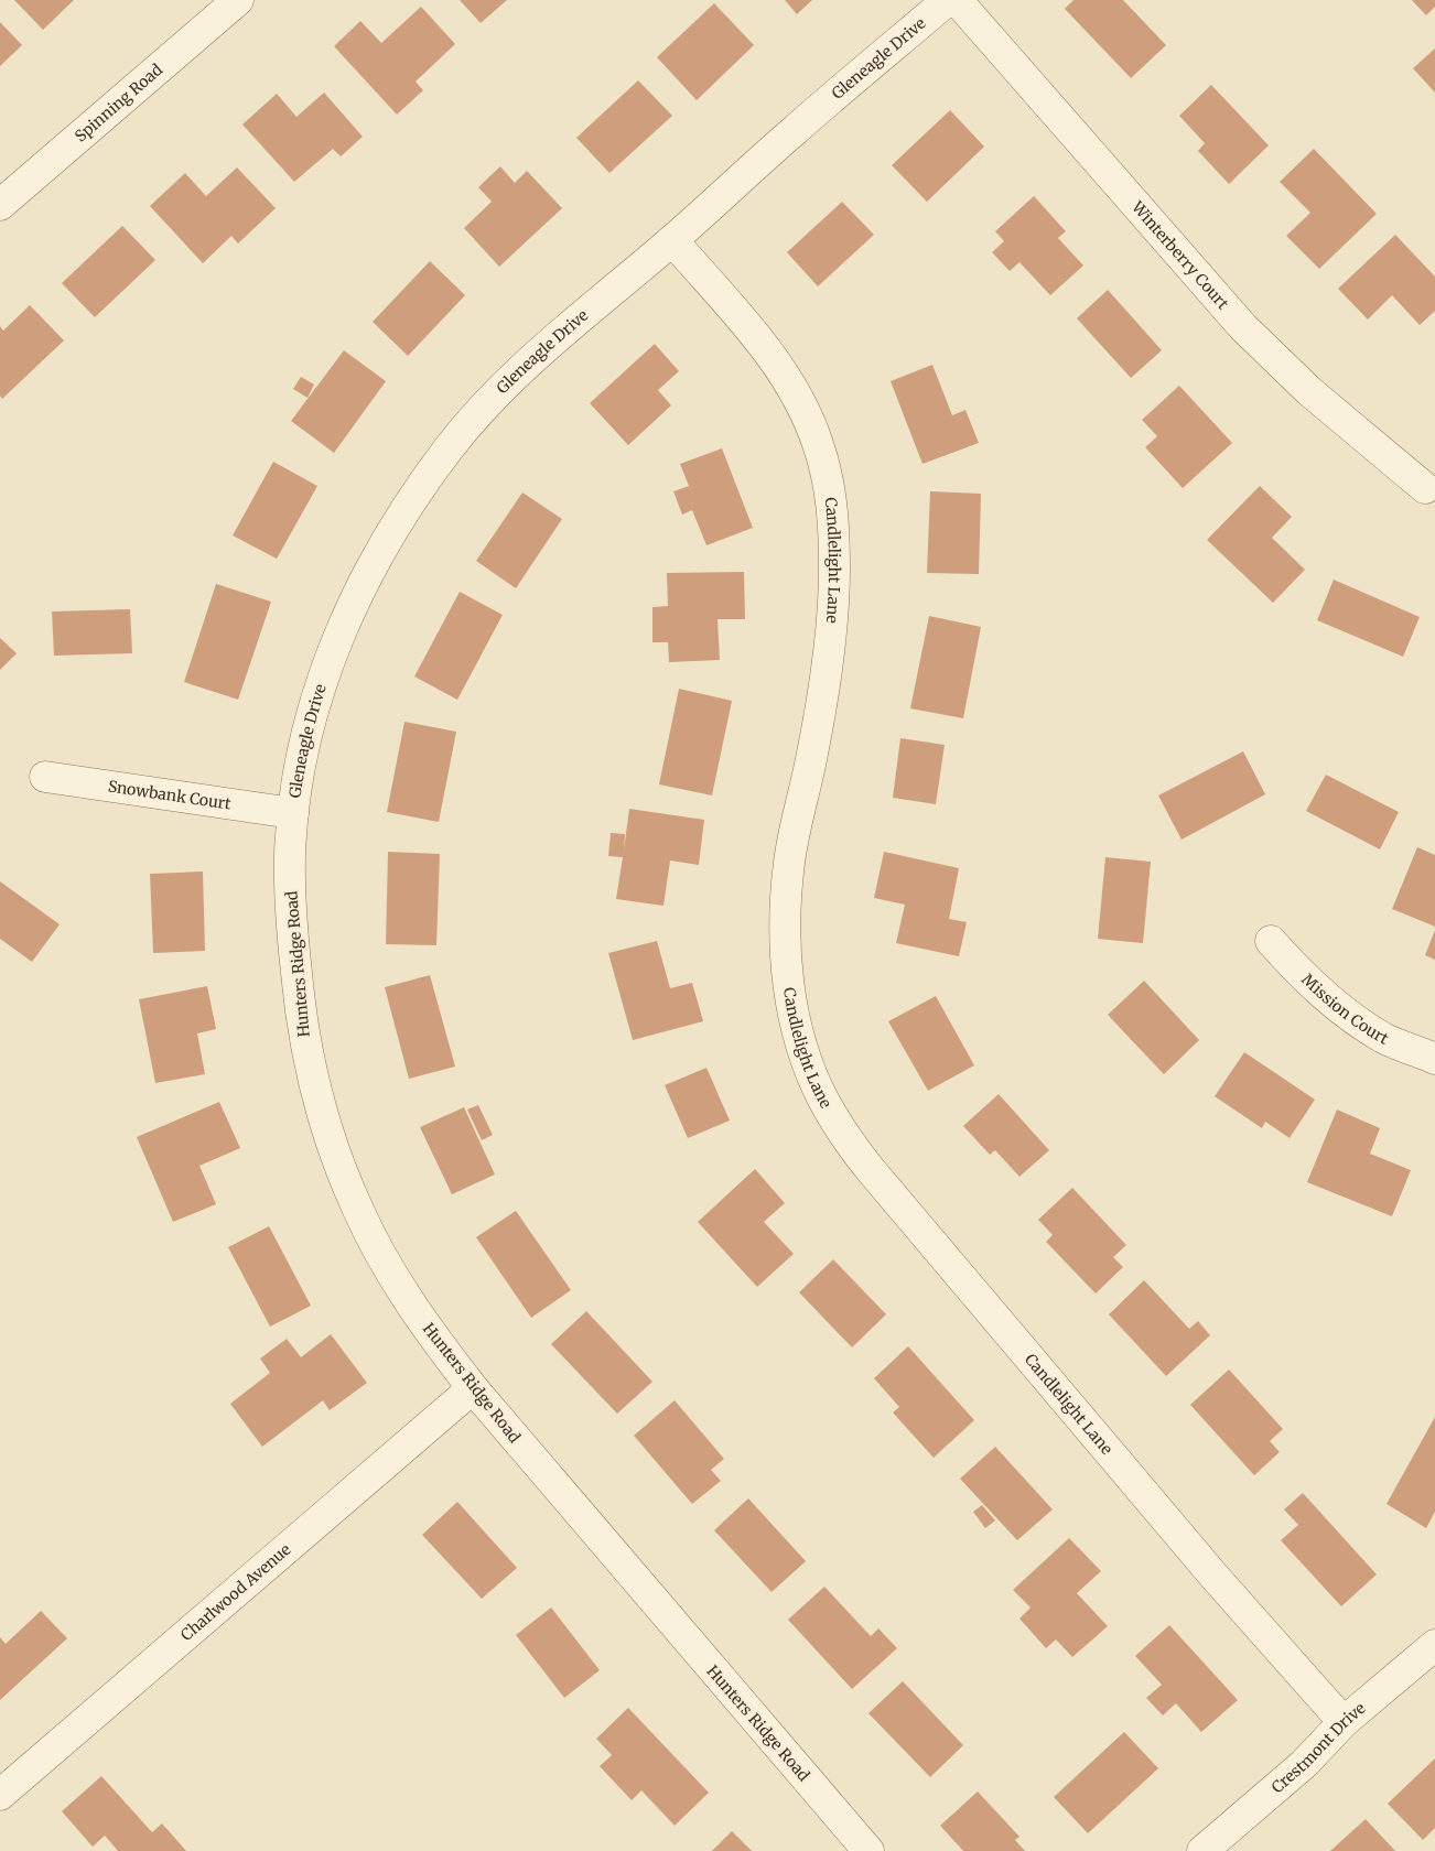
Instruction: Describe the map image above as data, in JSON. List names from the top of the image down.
{
  "streets": {
    "street": [
      "Gleneagle Drive",
      "Spinning Road",
      "Winterberry Court",
      "Candlelight Lane",
      "Snowbank Court",
      "Hunters Ridge Road",
      "Mission Court",
      "Charlwood Avenue",
      "Crestmont Drive"
    ]
  },
  "crossings": [
    ["Gleneagle Drive", "Candlelight Lane"],
    ["Gleneagle Drive", "Snowbank Court"],
    ["Gleneagle Drive", "Hunters Ridge Road"],
    ["Candlelight Lane", "Crestmont Drive"],
    ["Snowbank Court", "Hunters Ridge Road"],
    ["Hunters Ridge Road", "Charlwood Avenue"]
  ]
}
